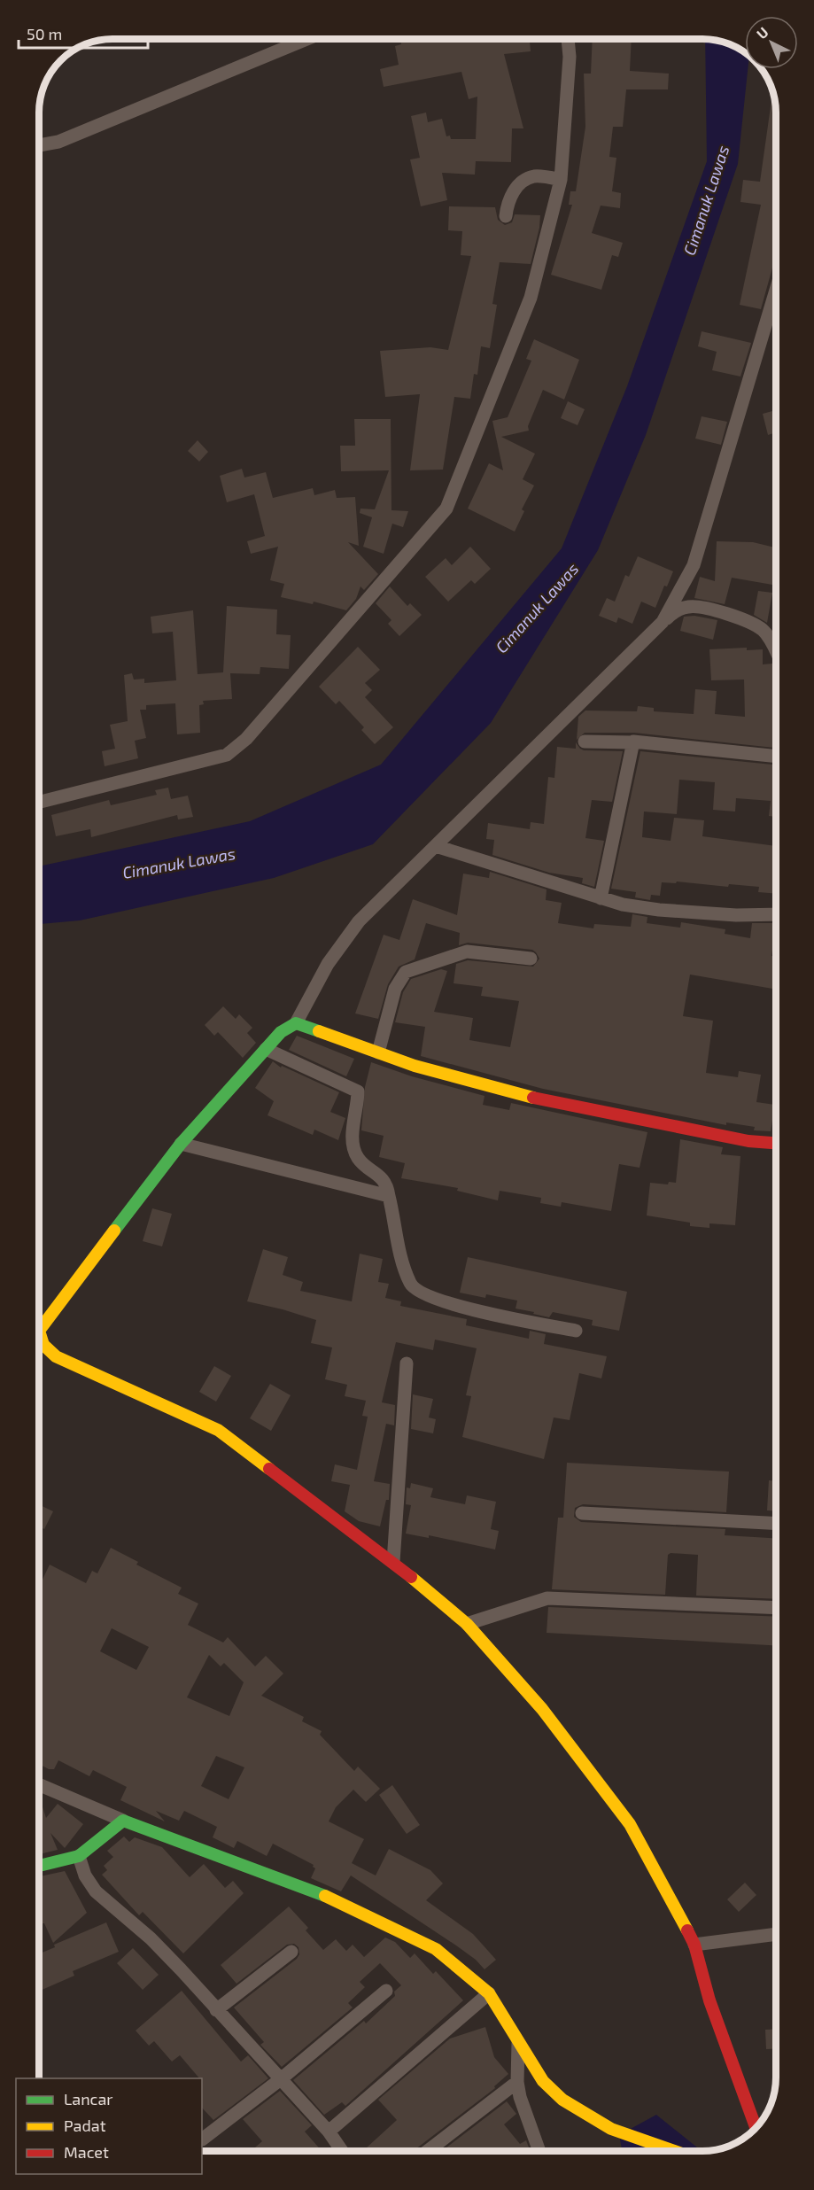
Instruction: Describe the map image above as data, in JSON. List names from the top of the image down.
{
  "water": ["Cimanuk Lawas"],
  "legend": ["Lancar", "Padat", "Macet"],
  "scale_bar": "50 m",
  "north": "top left"
}
